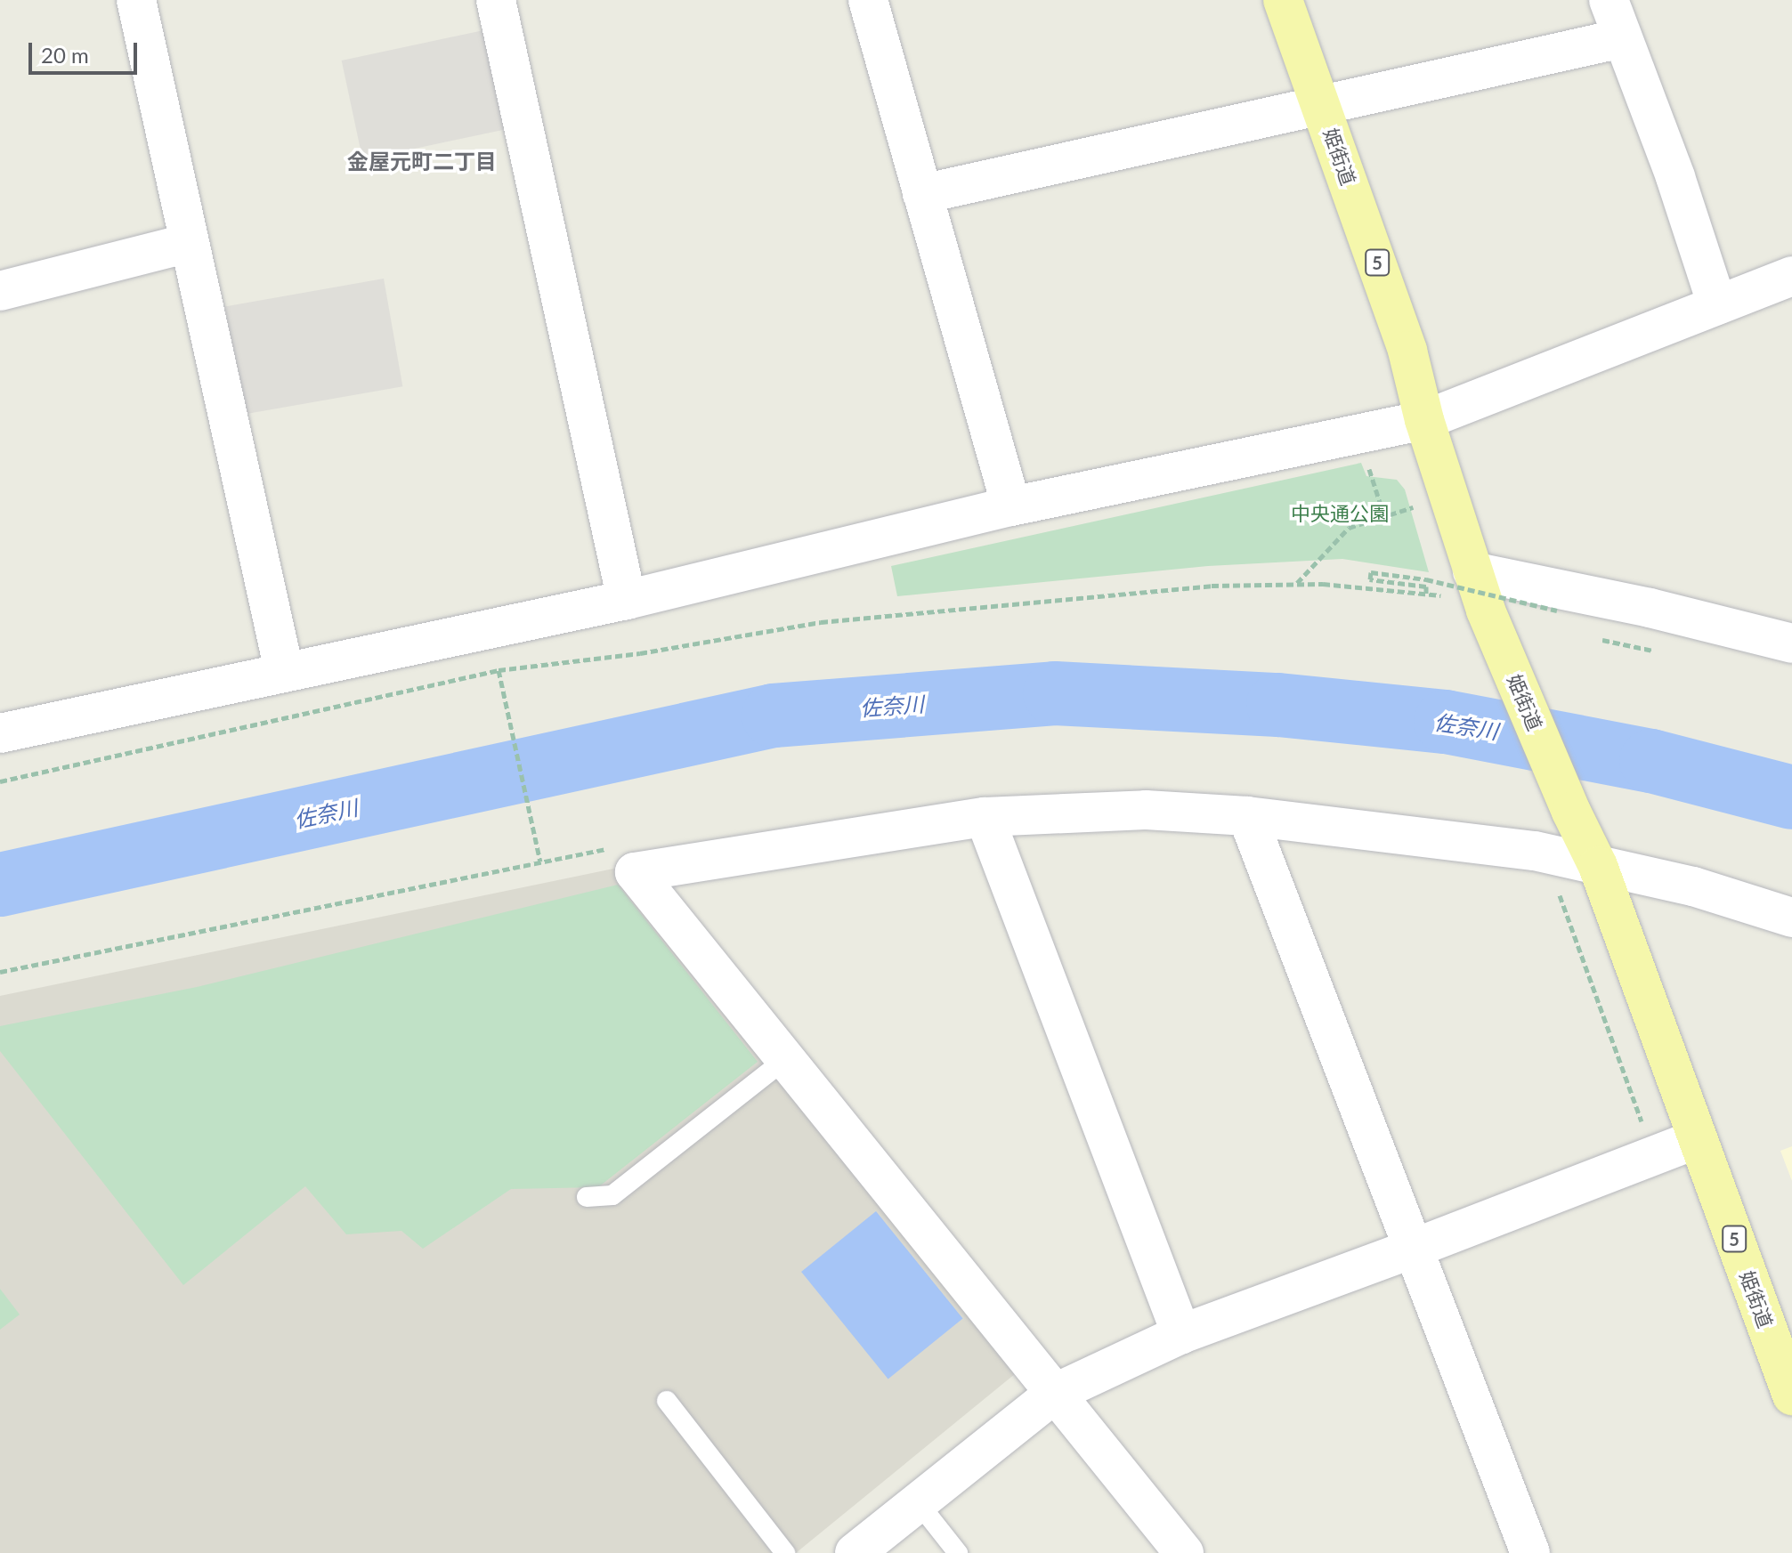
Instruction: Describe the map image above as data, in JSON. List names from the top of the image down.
{
  "streets": {
    "main road": ["姫街道", "5"]
  },
  "districts": ["金屋元町二丁目"],
  "water": ["佐奈川"],
  "parks": ["中央通公園"],
  "scale_bar": "20 m"
}
